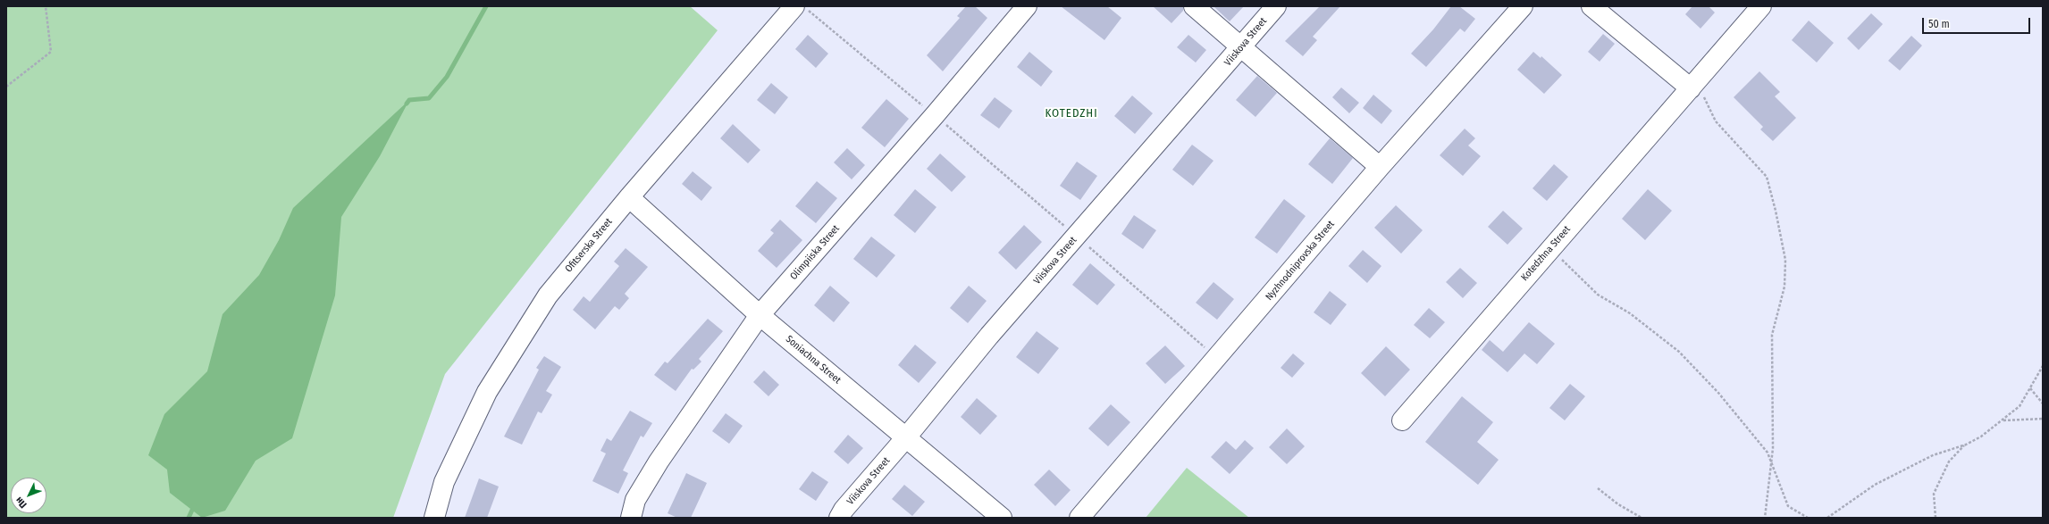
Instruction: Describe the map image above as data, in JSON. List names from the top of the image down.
{
  "streets": {
    "street": [
      "Viiskova Street",
      "Ofitserska Street",
      "Olimpiiska Street",
      "Kotedzhna Street",
      "Nyzhnodniprovska Street",
      "Soniachna Street"
    ]
  },
  "crossings": [
    ["Viiskova Street", "Soniachna Street"],
    ["Ofitserska Street", "Soniachna Street"],
    ["Olimpiiska Street", "Soniachna Street"]
  ],
  "districts": ["KOTEDZHI"],
  "scale_bar": "50 m",
  "north": "bottom left"
}
